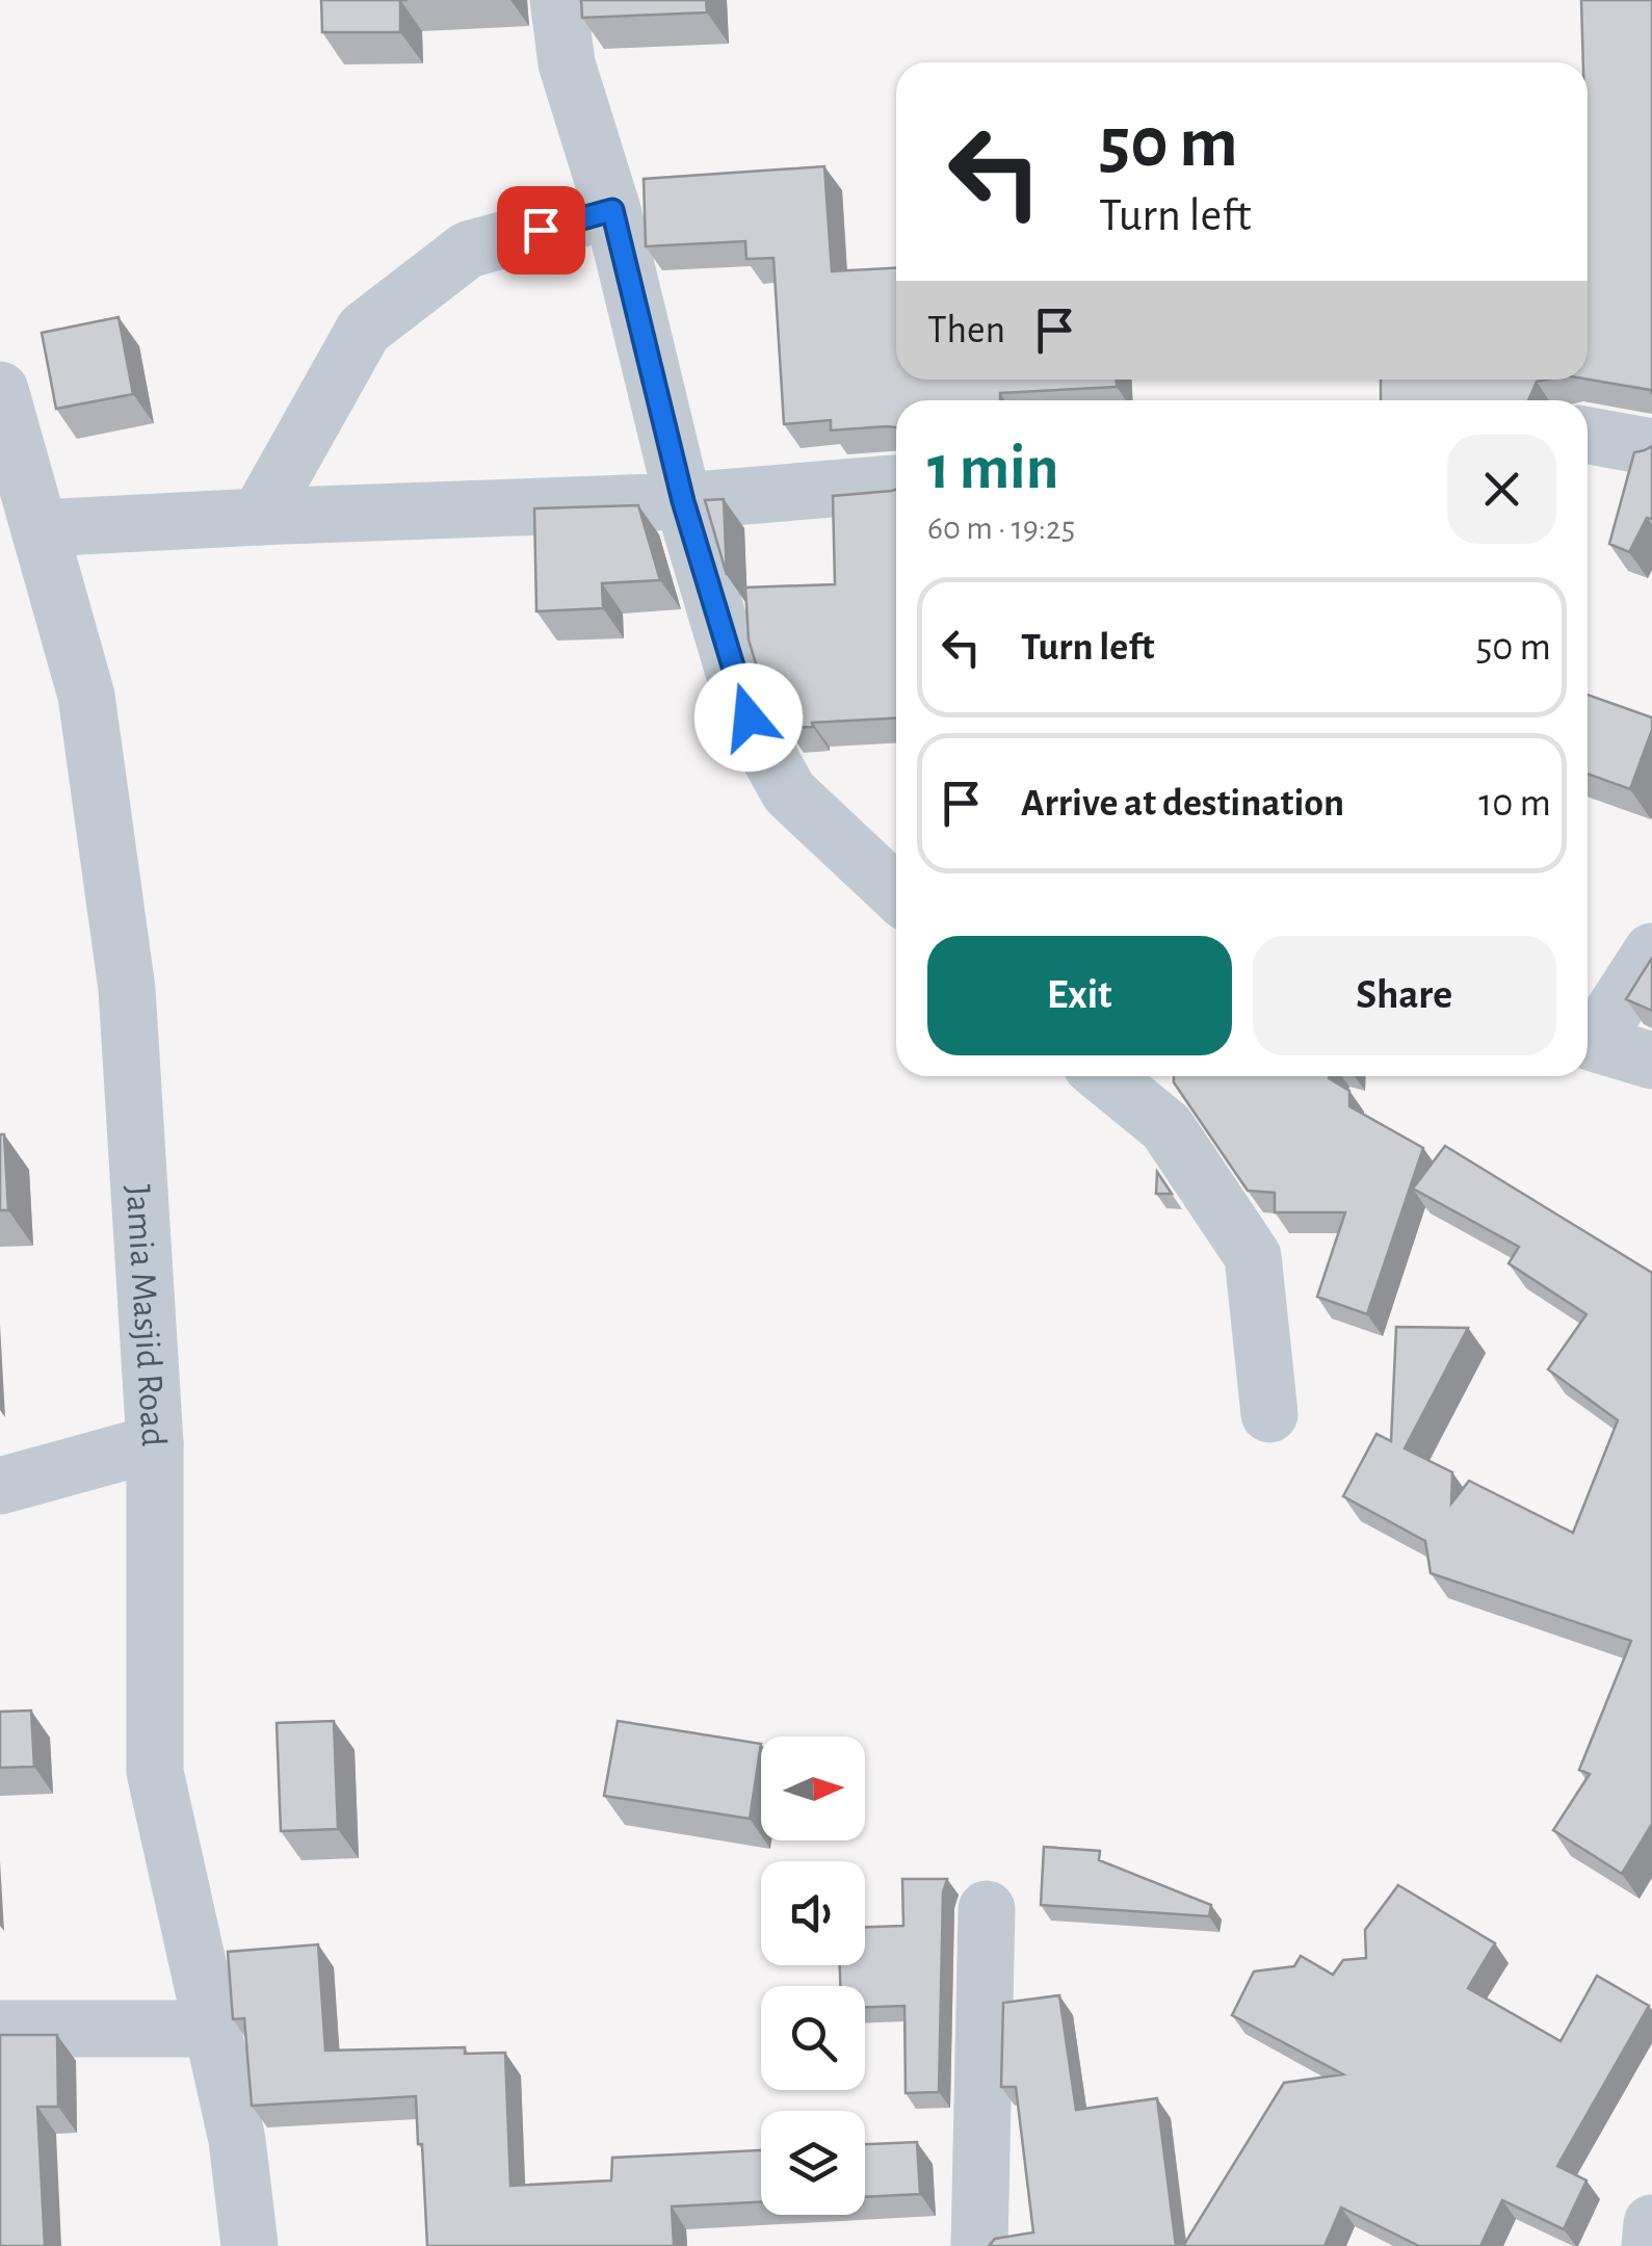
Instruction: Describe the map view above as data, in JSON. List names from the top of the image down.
{
  "streets": {
    "street": ["Jamia Masjid Road"]
  },
  "north": "right",
  "page": {
    "turn": ["50 m", "Turn left"],
    "then": "Then",
    "heading": ["1 min", "60 m · 19:25"],
    "list": [
      {
        "name": "Turn left",
        "value": "50 m"
      },
      {
        "name": "Arrive at destination",
        "value": "10 m"
      }
    ],
    "buttons": ["Exit", "Share"]
  }
}
